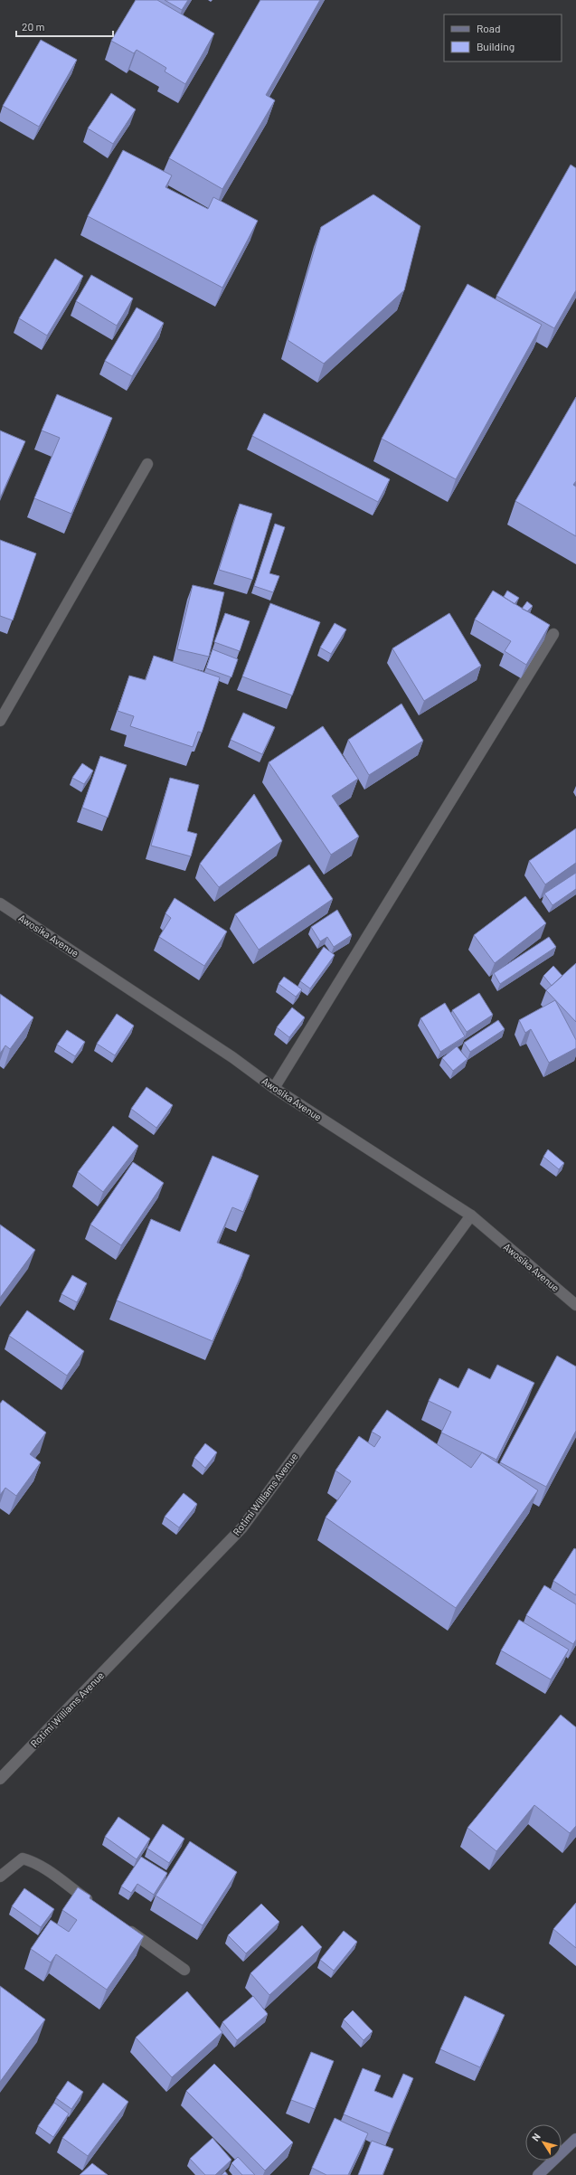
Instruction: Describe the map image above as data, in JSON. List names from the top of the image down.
{
  "streets": {
    "street": ["Awosika Avenue", "Rotimi Williams Avenue"]
  },
  "crossings": [
    ["Awosika Avenue", "Rotimi Williams Avenue"]
  ],
  "legend": ["Road", "Building"],
  "scale_bar": "20 m",
  "north": "top left"
}
